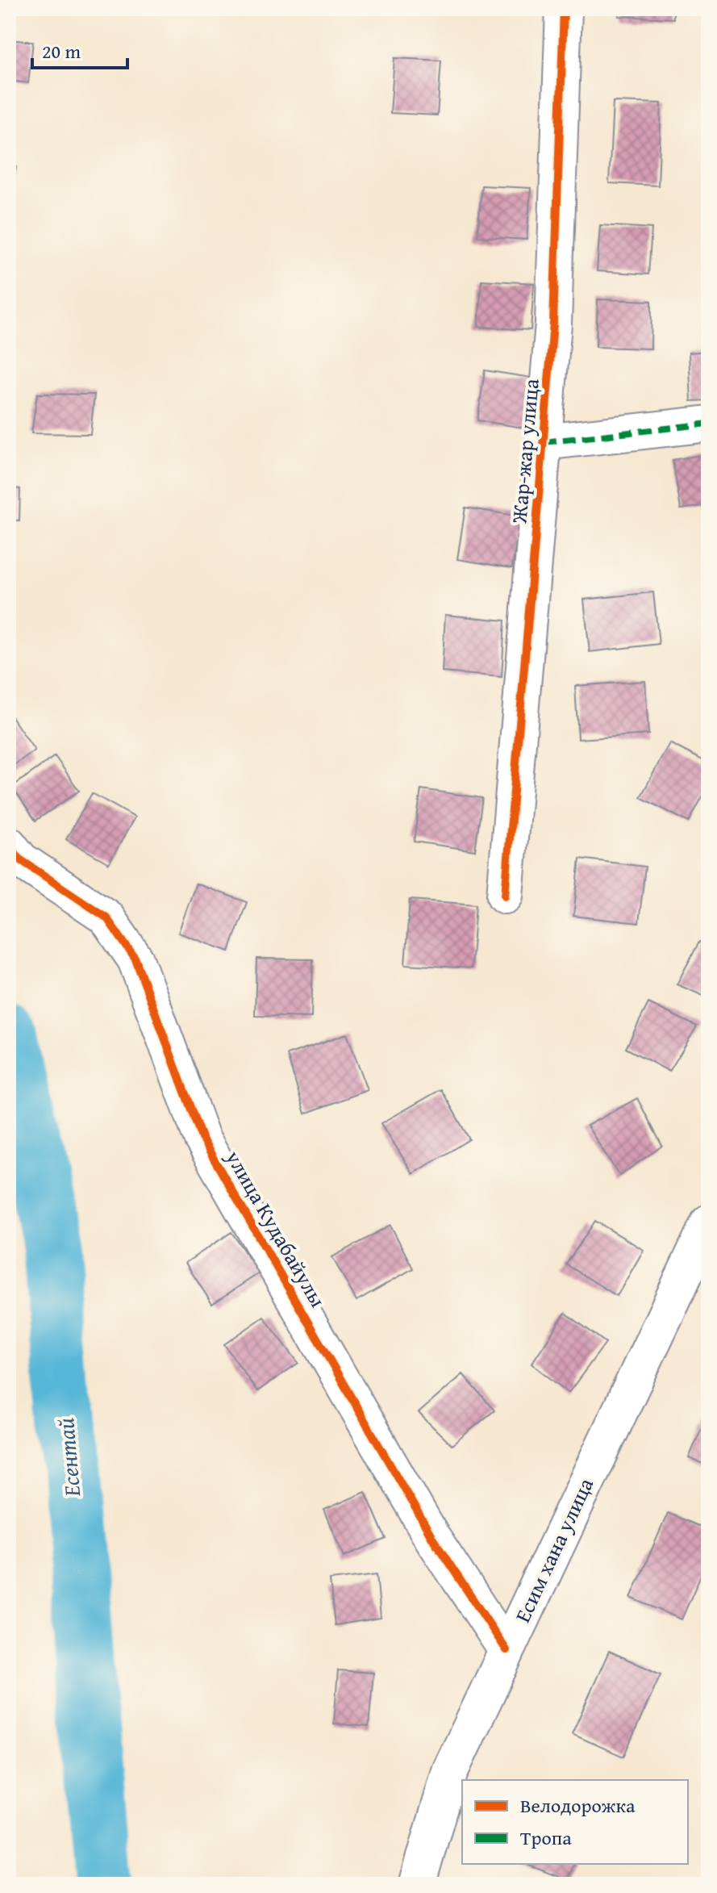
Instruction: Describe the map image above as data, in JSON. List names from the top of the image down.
{
  "streets": {
    "street": ["Жар-жар улица", "улица Кудабайулы", "Есим хана улица"]
  },
  "crossings": [
    ["улица Кудабайулы", "Есим хана улица"]
  ],
  "water": ["Есентай"],
  "legend": ["Велодорожка", "Тропа"],
  "scale_bar": "20 m"
}
